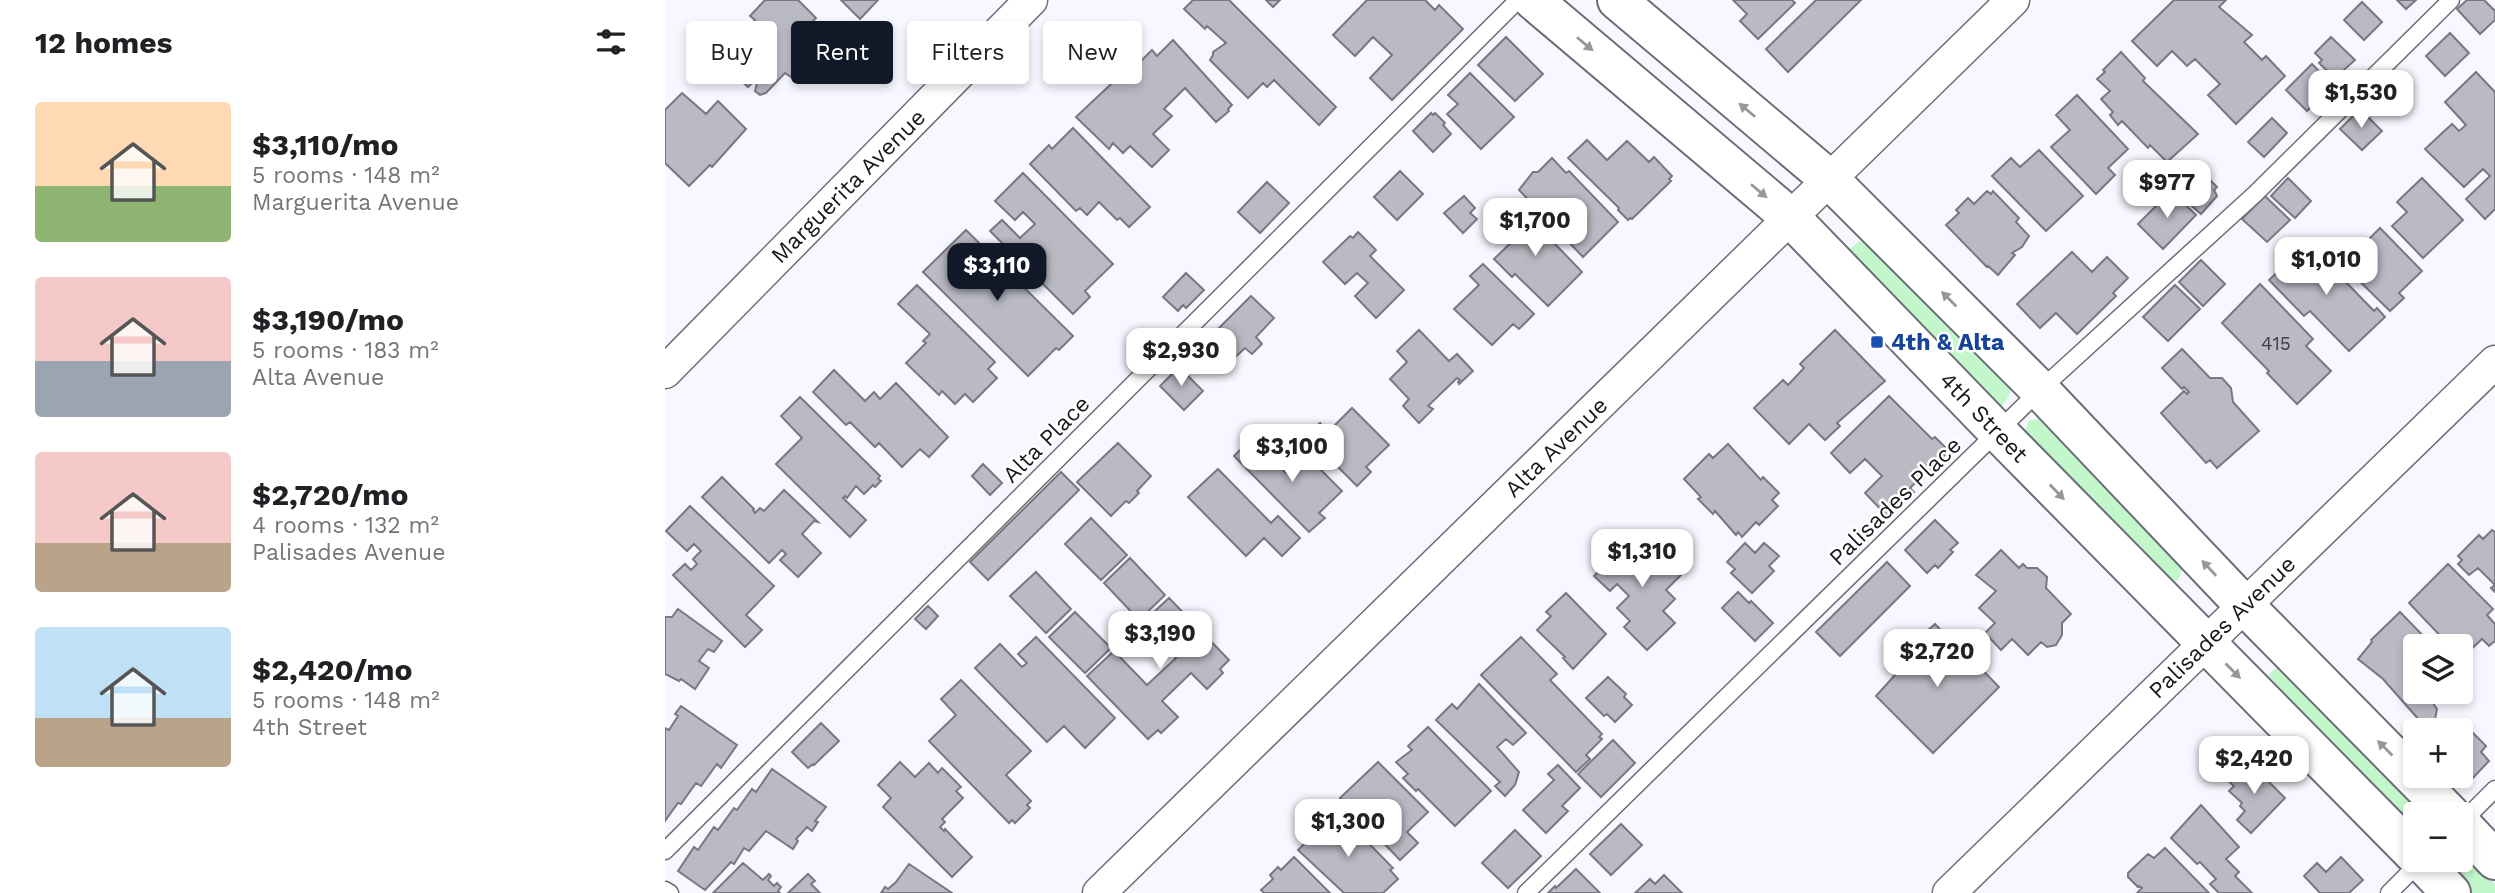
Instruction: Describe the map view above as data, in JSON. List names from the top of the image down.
{
  "streets": {
    "street": [
      "Marguerita Avenue",
      "4th Street",
      "Alta Avenue",
      "Palisades Avenue"
    ],
    "lane": ["Alta Place", "Palisades Place"]
  },
  "crossings": [
    ["4th Street", "Alta Avenue"],
    ["4th Street", "Palisades Place"],
    ["4th Street", "Palisades Avenue"]
  ],
  "places": {
    "transit": ["4th & Alta"]
  },
  "house_numbers": ["415"],
  "page": {
    "heading": "12 homes",
    "chip": [
      "Buy",
      "Rent",
      "Filters",
      "New"
    ],
    "price": [
      "$1,530",
      "$977",
      "$1,700",
      "$1,010",
      "$3,110",
      "$2,930",
      "$3,100",
      "$1,310",
      "$3,190",
      "$2,720",
      "$2,420",
      "$1,300"
    ],
    "list": [
      {
        "name": "$3,110/mo",
        "note": "5 rooms · 148 m² · Marguerita Avenue"
      },
      {
        "name": "$3,190/mo",
        "note": "5 rooms · 183 m² · Alta Avenue"
      },
      {
        "name": "$2,720/mo",
        "note": "4 rooms · 132 m² · Palisades Avenue"
      },
      {
        "name": "$2,420/mo",
        "note": "5 rooms · 148 m² · 4th Street"
      }
    ],
    "map_buttons": ["+", "−"]
  }
}
